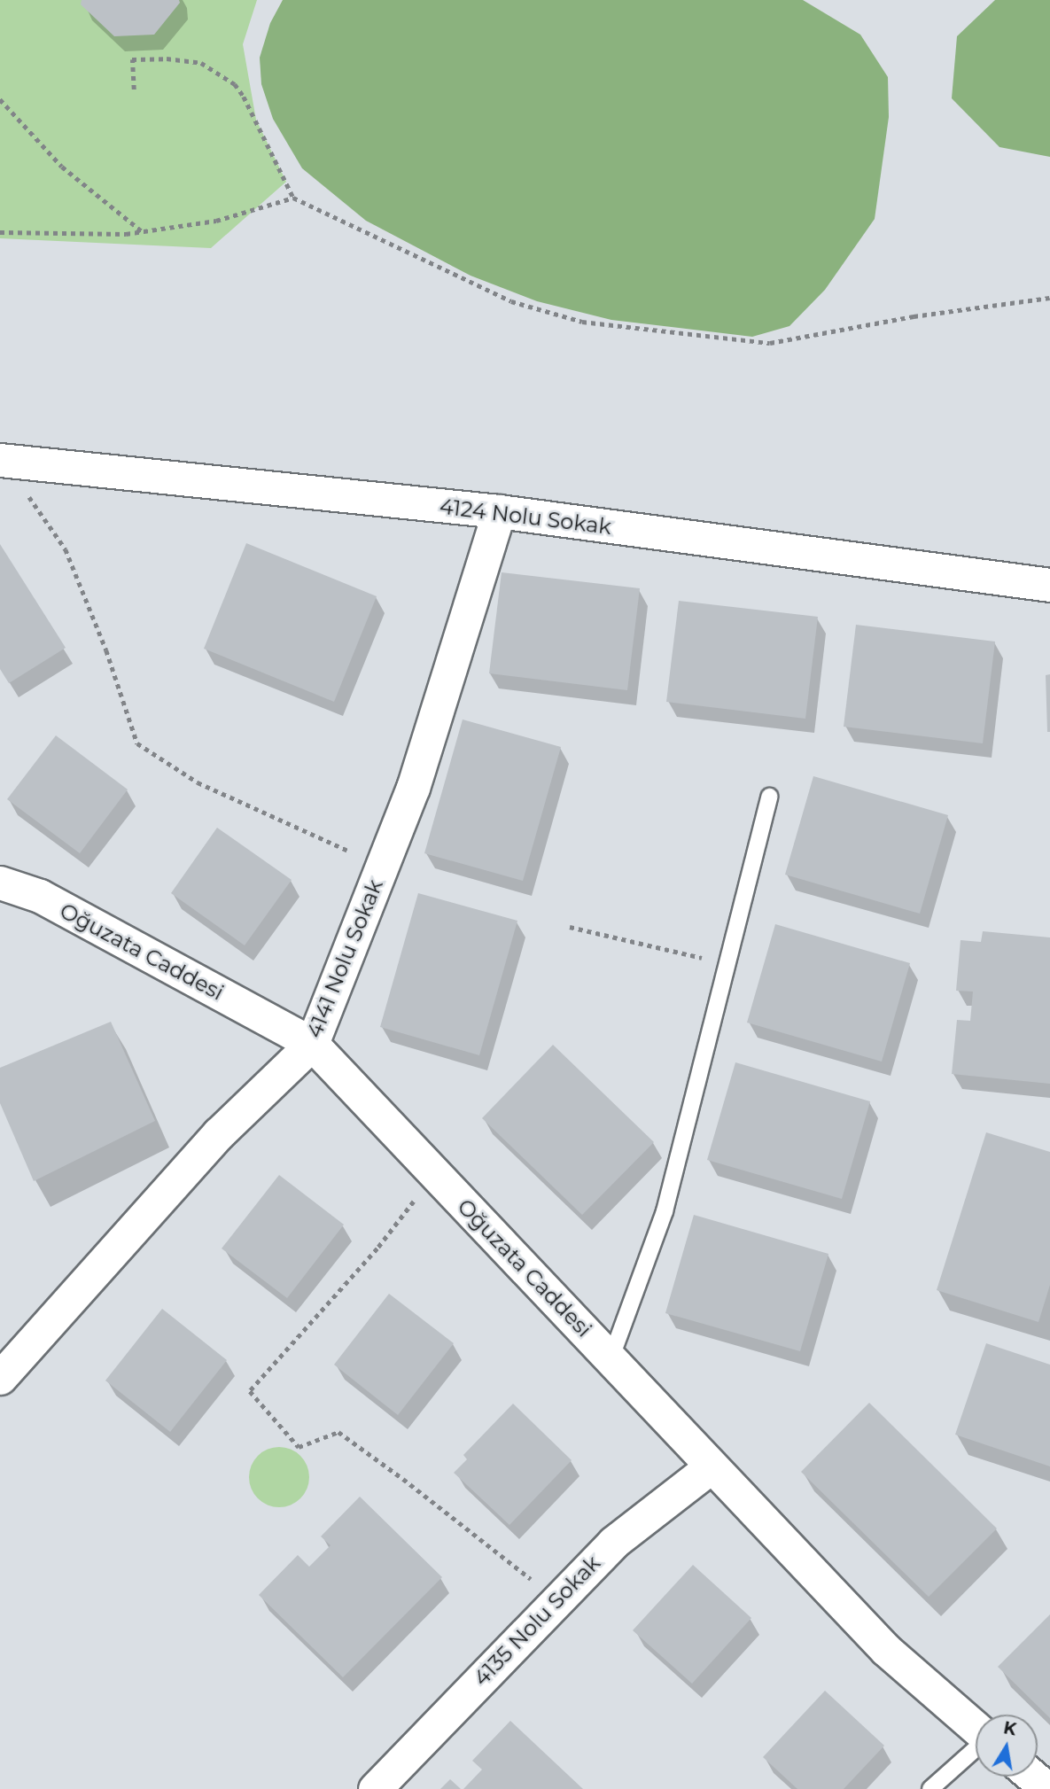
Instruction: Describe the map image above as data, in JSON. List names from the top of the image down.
{
  "streets": {
    "street": [
      "4124 Nolu Sokak",
      "Oğuzata Caddesi",
      "4141 Nolu Sokak",
      "4135 Nolu Sokak"
    ]
  },
  "crossings": [
    ["4124 Nolu Sokak", "4141 Nolu Sokak"],
    ["Oğuzata Caddesi", "4141 Nolu Sokak"],
    ["Oğuzata Caddesi", "4135 Nolu Sokak"]
  ],
  "north": "top"
}
